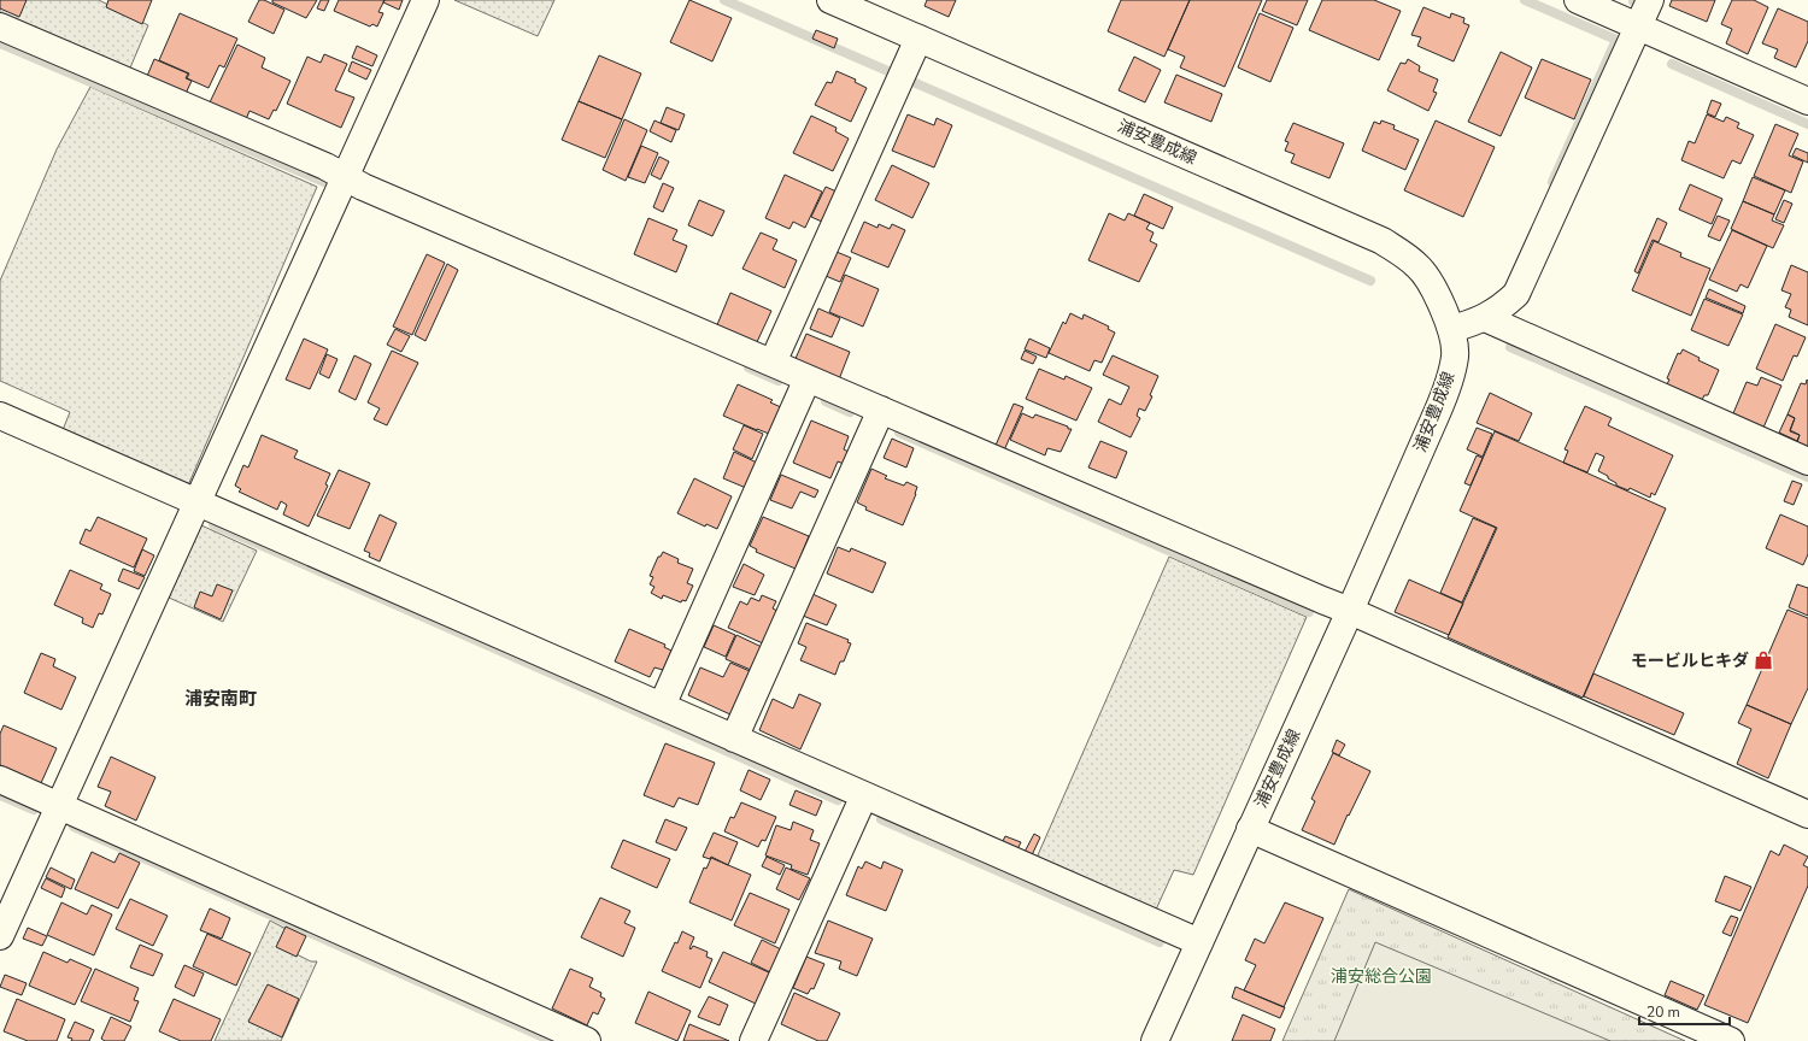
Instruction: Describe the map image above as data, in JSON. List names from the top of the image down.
{
  "streets": {
    "street": ["浦安豊成線"]
  },
  "districts": ["浦安南町"],
  "parks": ["浦安総合公園"],
  "places": {
    "shop": ["モービルヒキダ"]
  },
  "scale_bar": "20 m"
}
